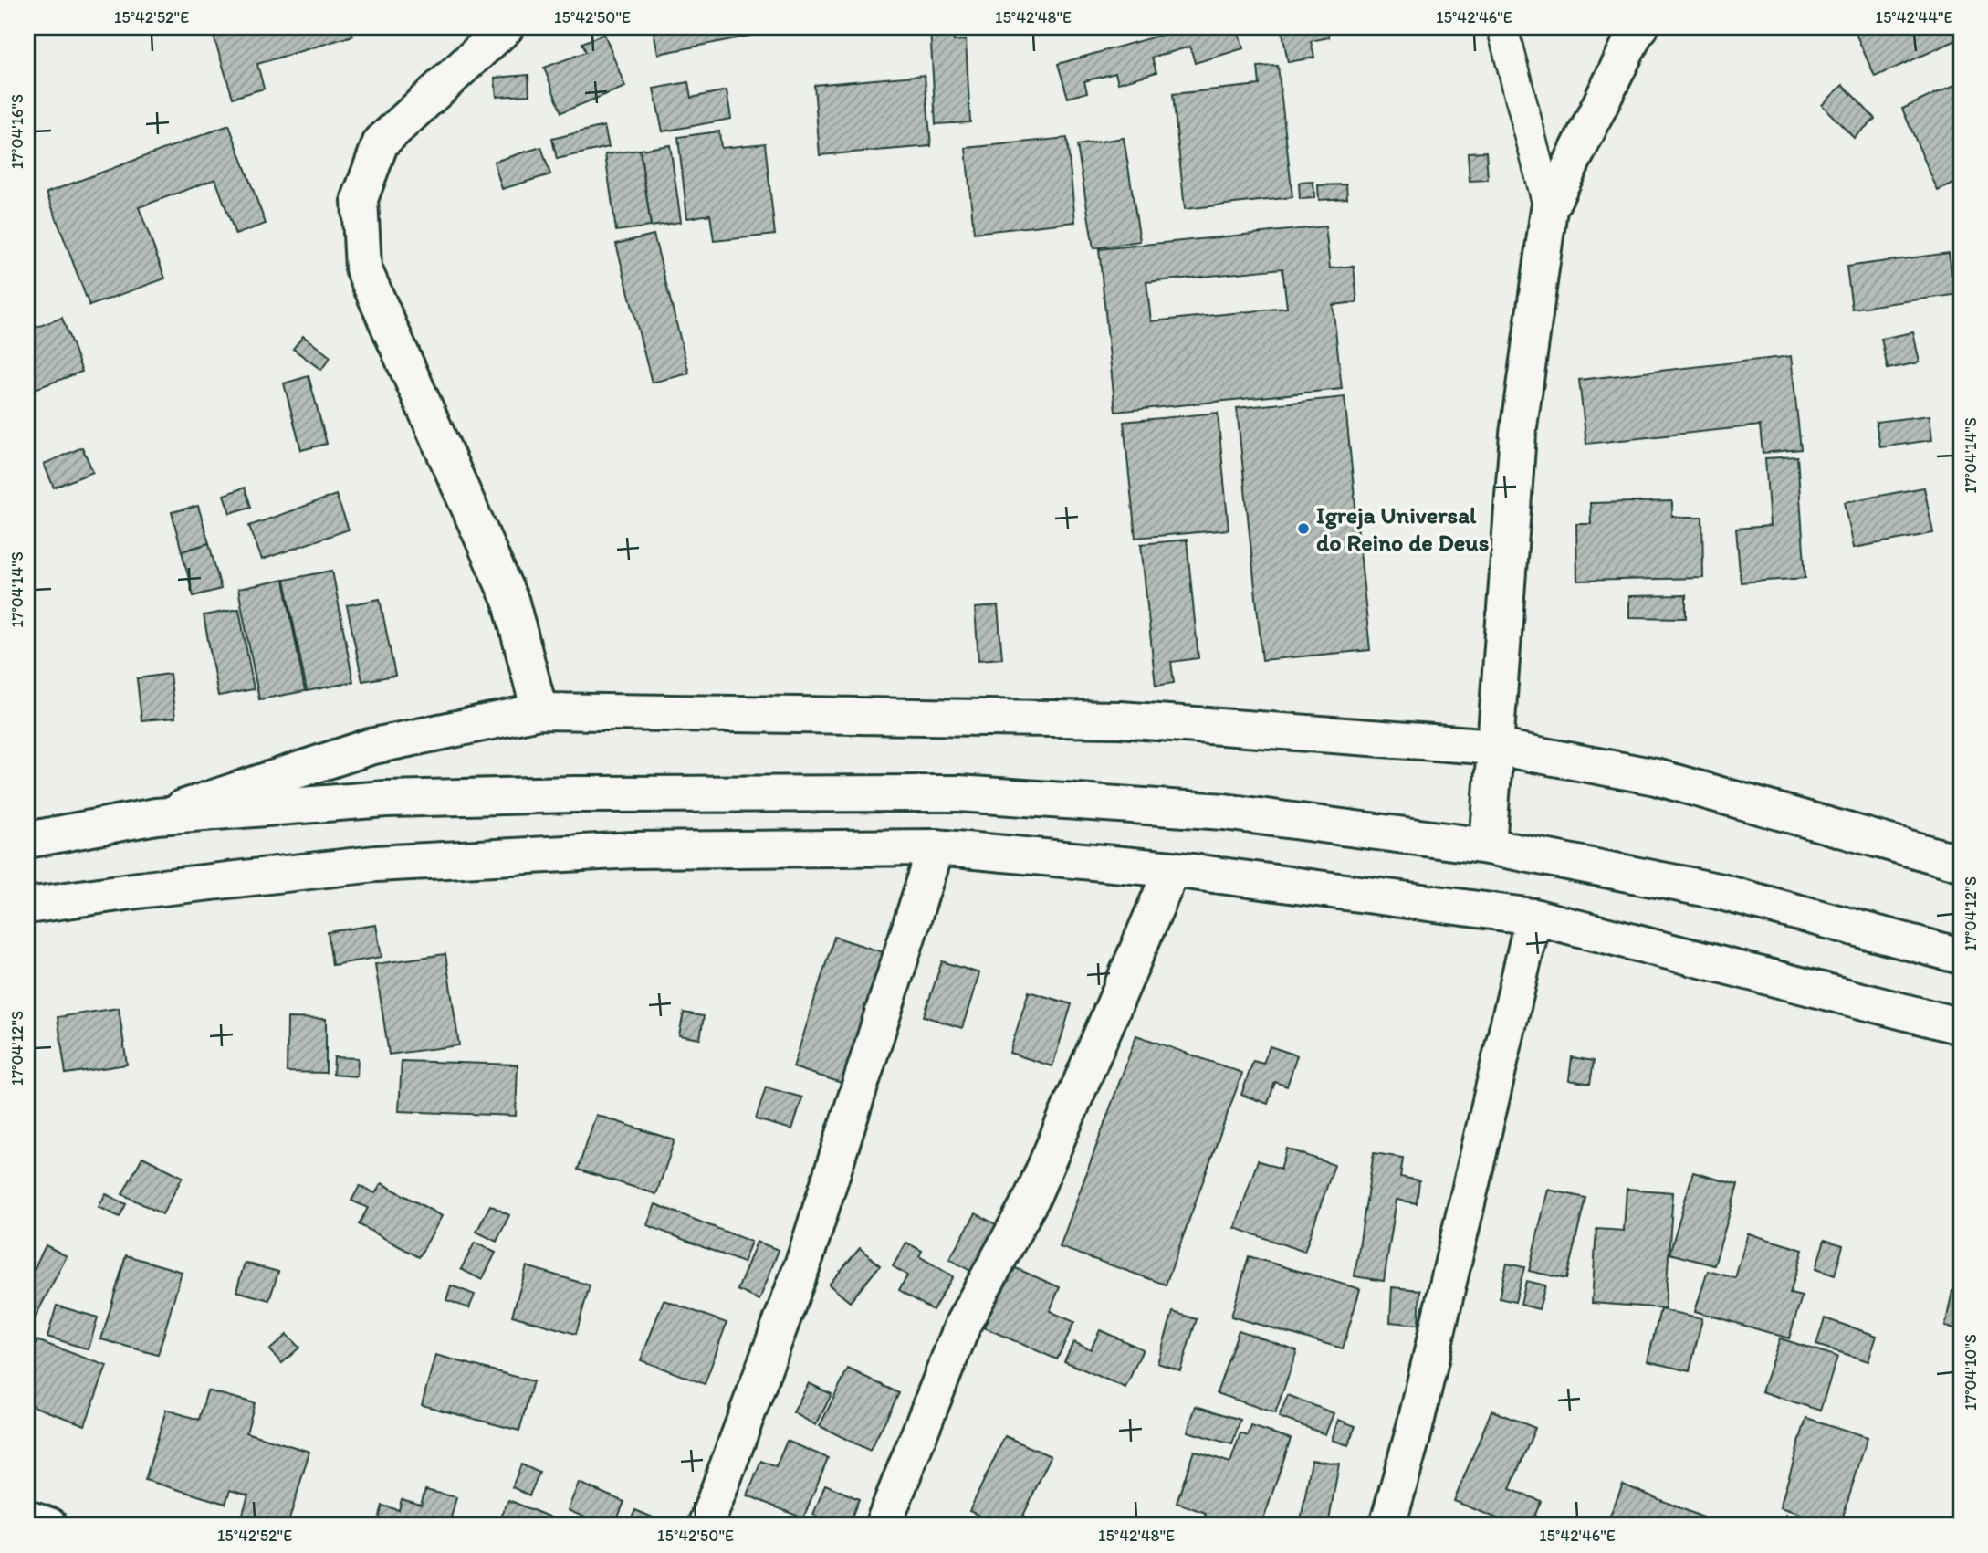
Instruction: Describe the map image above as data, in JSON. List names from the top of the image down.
{
  "places": ["Igreja Universal do Reino de Deus"],
  "coordinates": [
    "15°42'52\"E",
    "15°42'50\"E",
    "15°42'48\"E",
    "15°42'46\"E",
    "15°42'44\"E",
    "17°04'16\"S",
    "17°04'14\"S",
    "17°04'12\"S",
    "17°04'10\"S"
  ]
}
